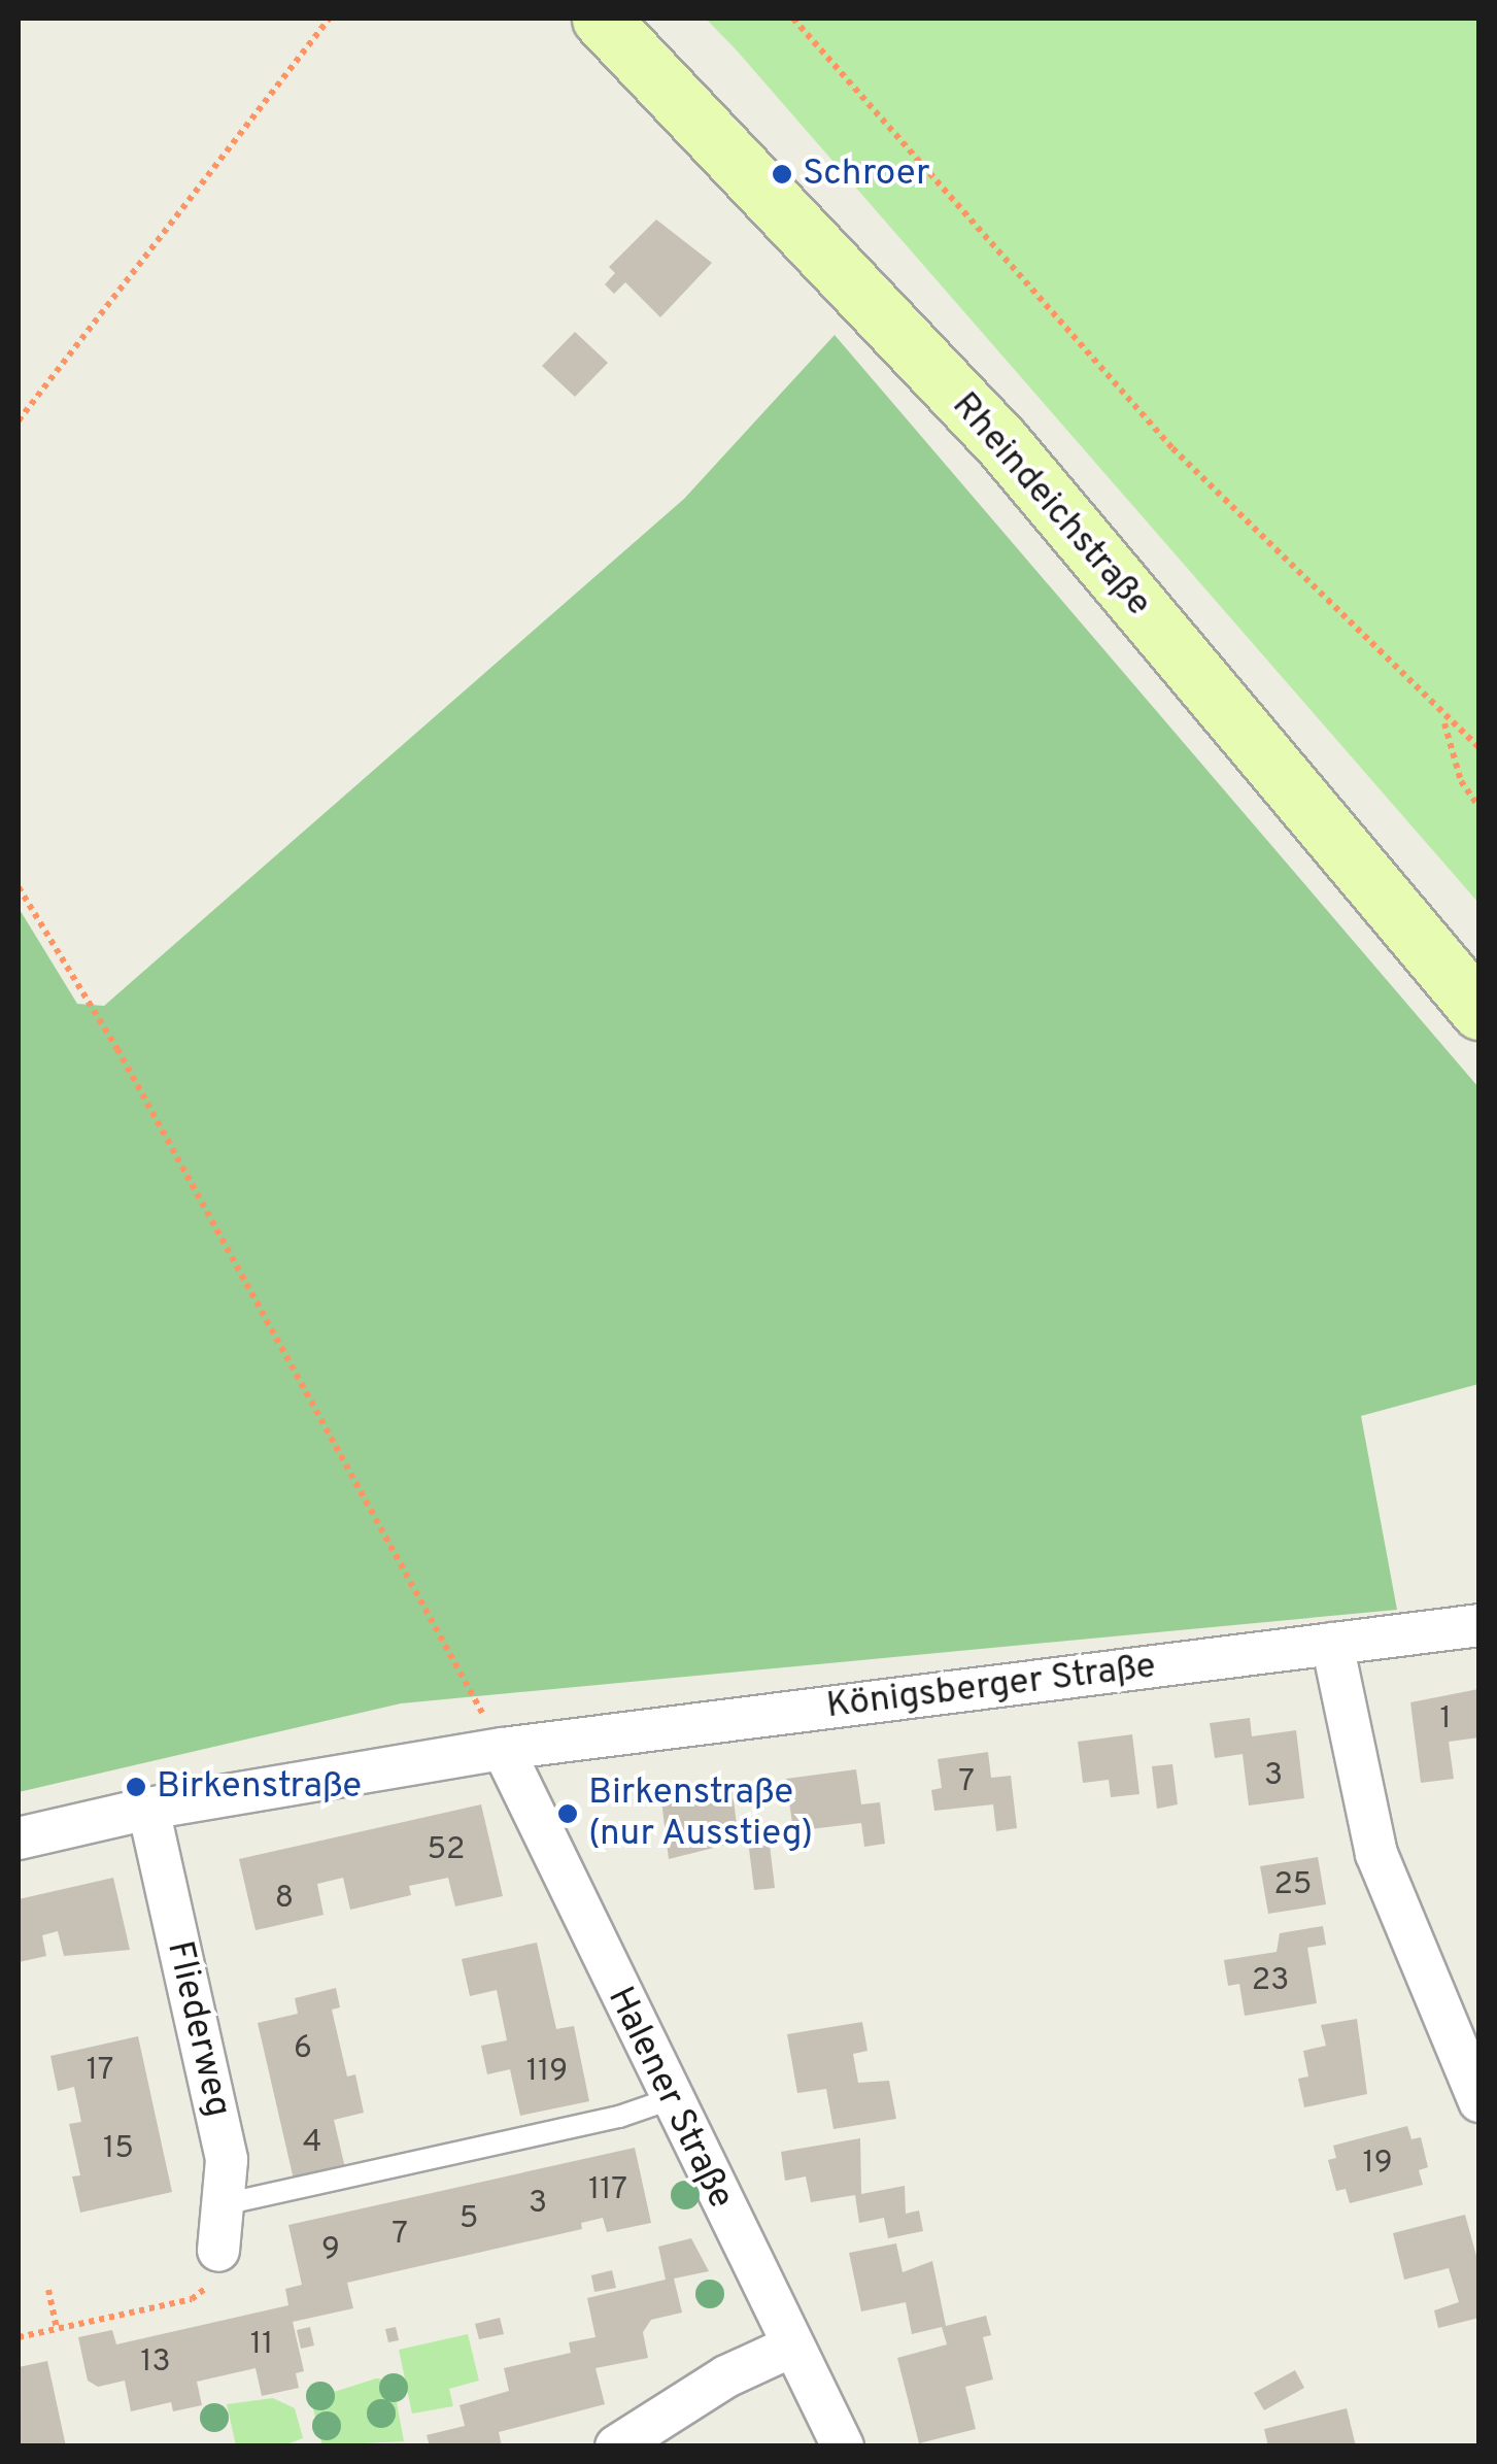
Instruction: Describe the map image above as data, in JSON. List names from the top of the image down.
{
  "streets": {
    "main road": ["Rheindeichstraße"],
    "street": ["Königsberger Straße", "Fliederweg", "Halener Straße"]
  },
  "crossings": [
    ["Königsberger Straße", "Halener Straße"]
  ],
  "places": ["Schroer", "Birkenstraße", "Birkenstraße (nur Ausstieg)"],
  "house_numbers": [
    "1",
    "3",
    "7",
    "52",
    "25",
    "8",
    "23",
    "6",
    "17",
    "119",
    "4",
    "15",
    "19",
    "117",
    "3",
    "5",
    "7",
    "9",
    "11",
    "13"
  ]
}
